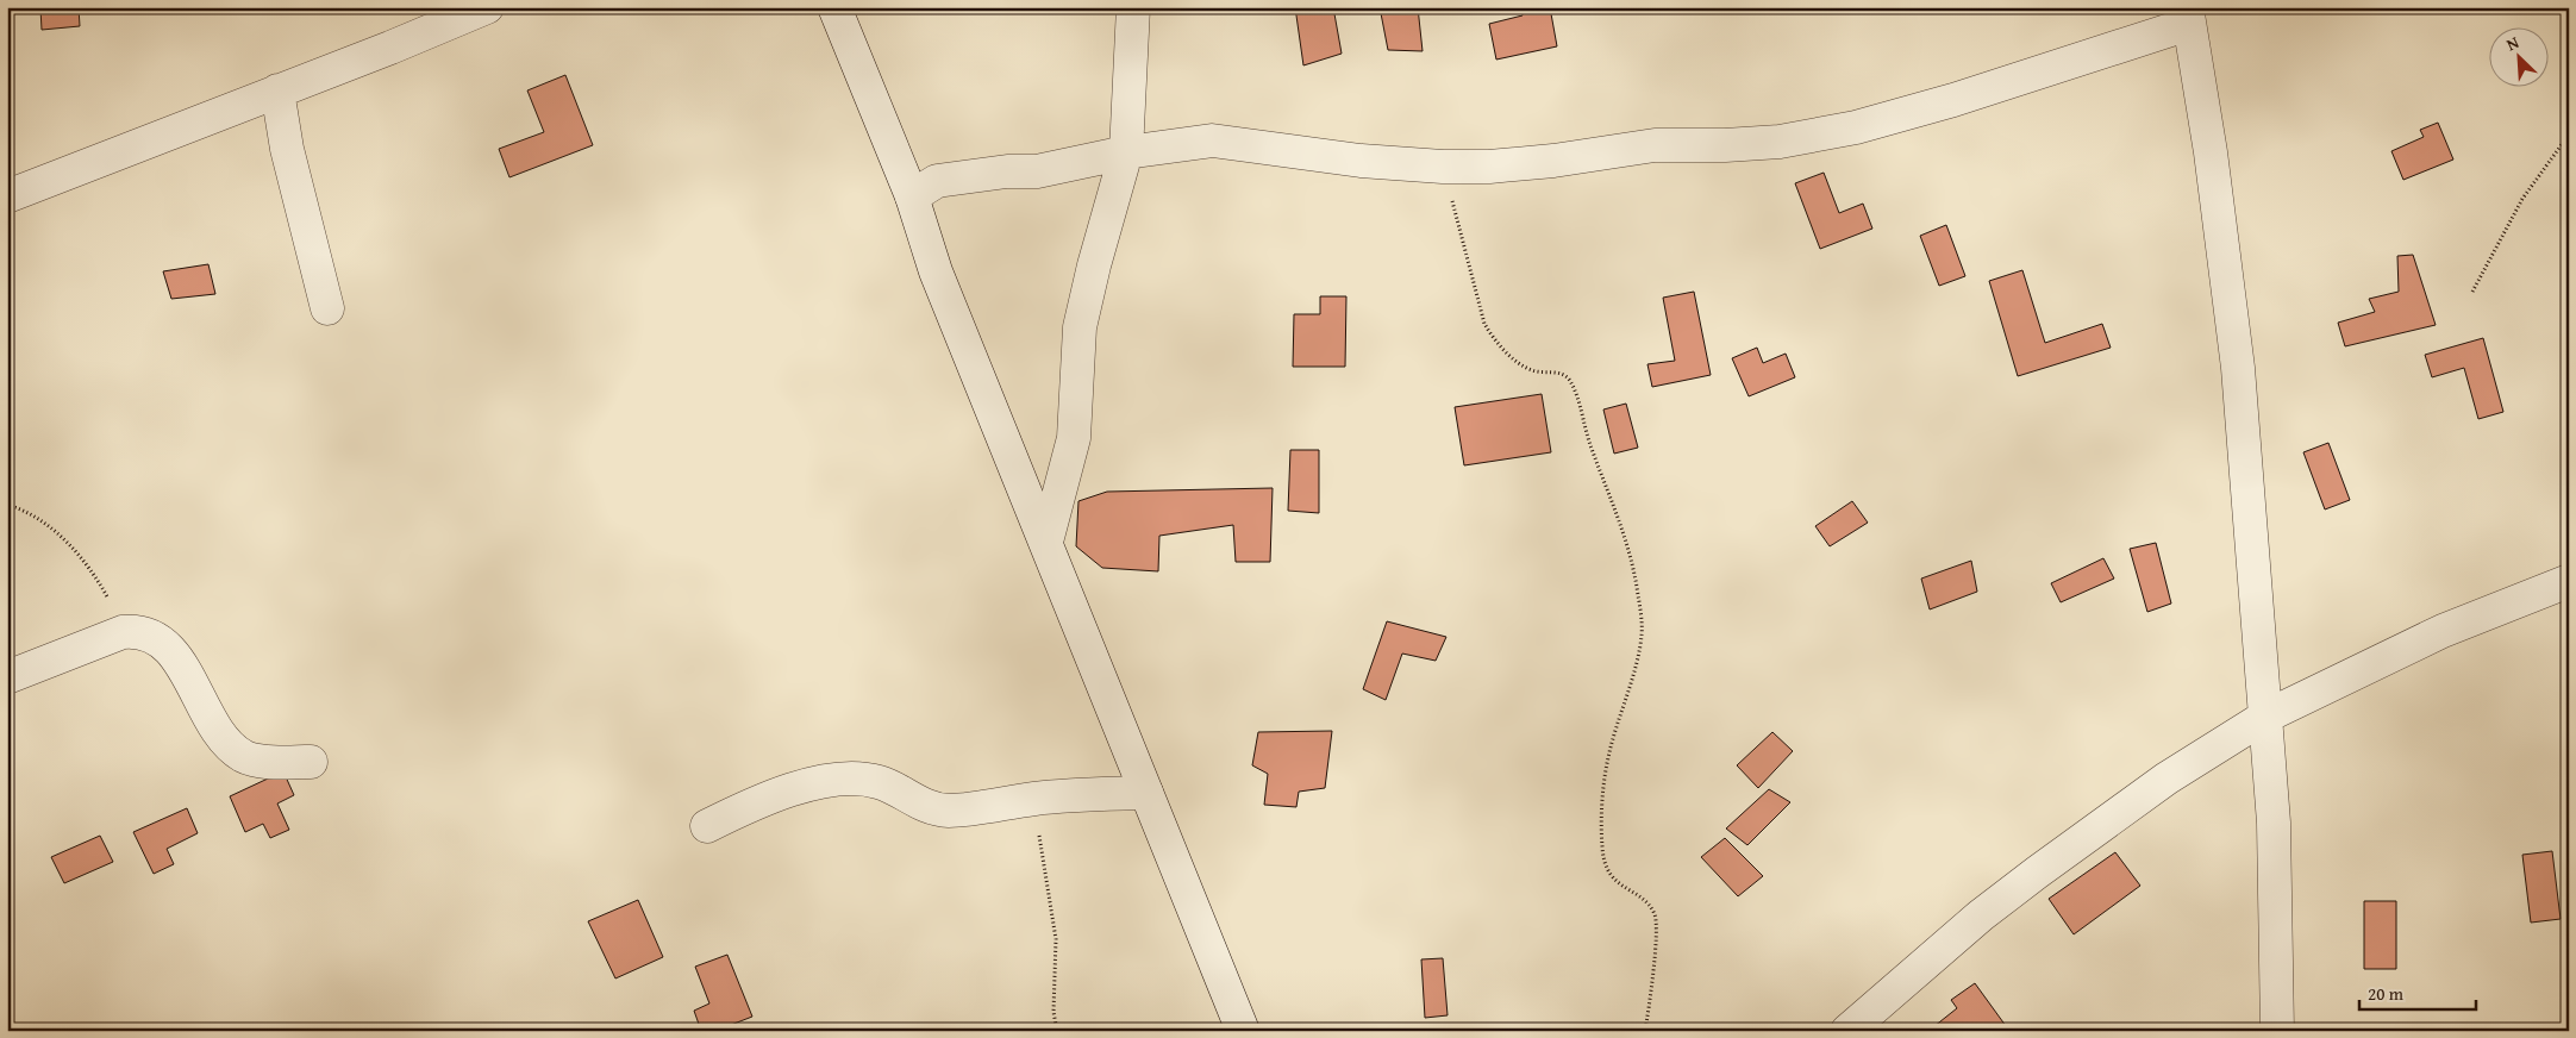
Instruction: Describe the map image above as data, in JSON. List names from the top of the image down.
{
  "scale_bar": "20 m",
  "north": "top left"
}
